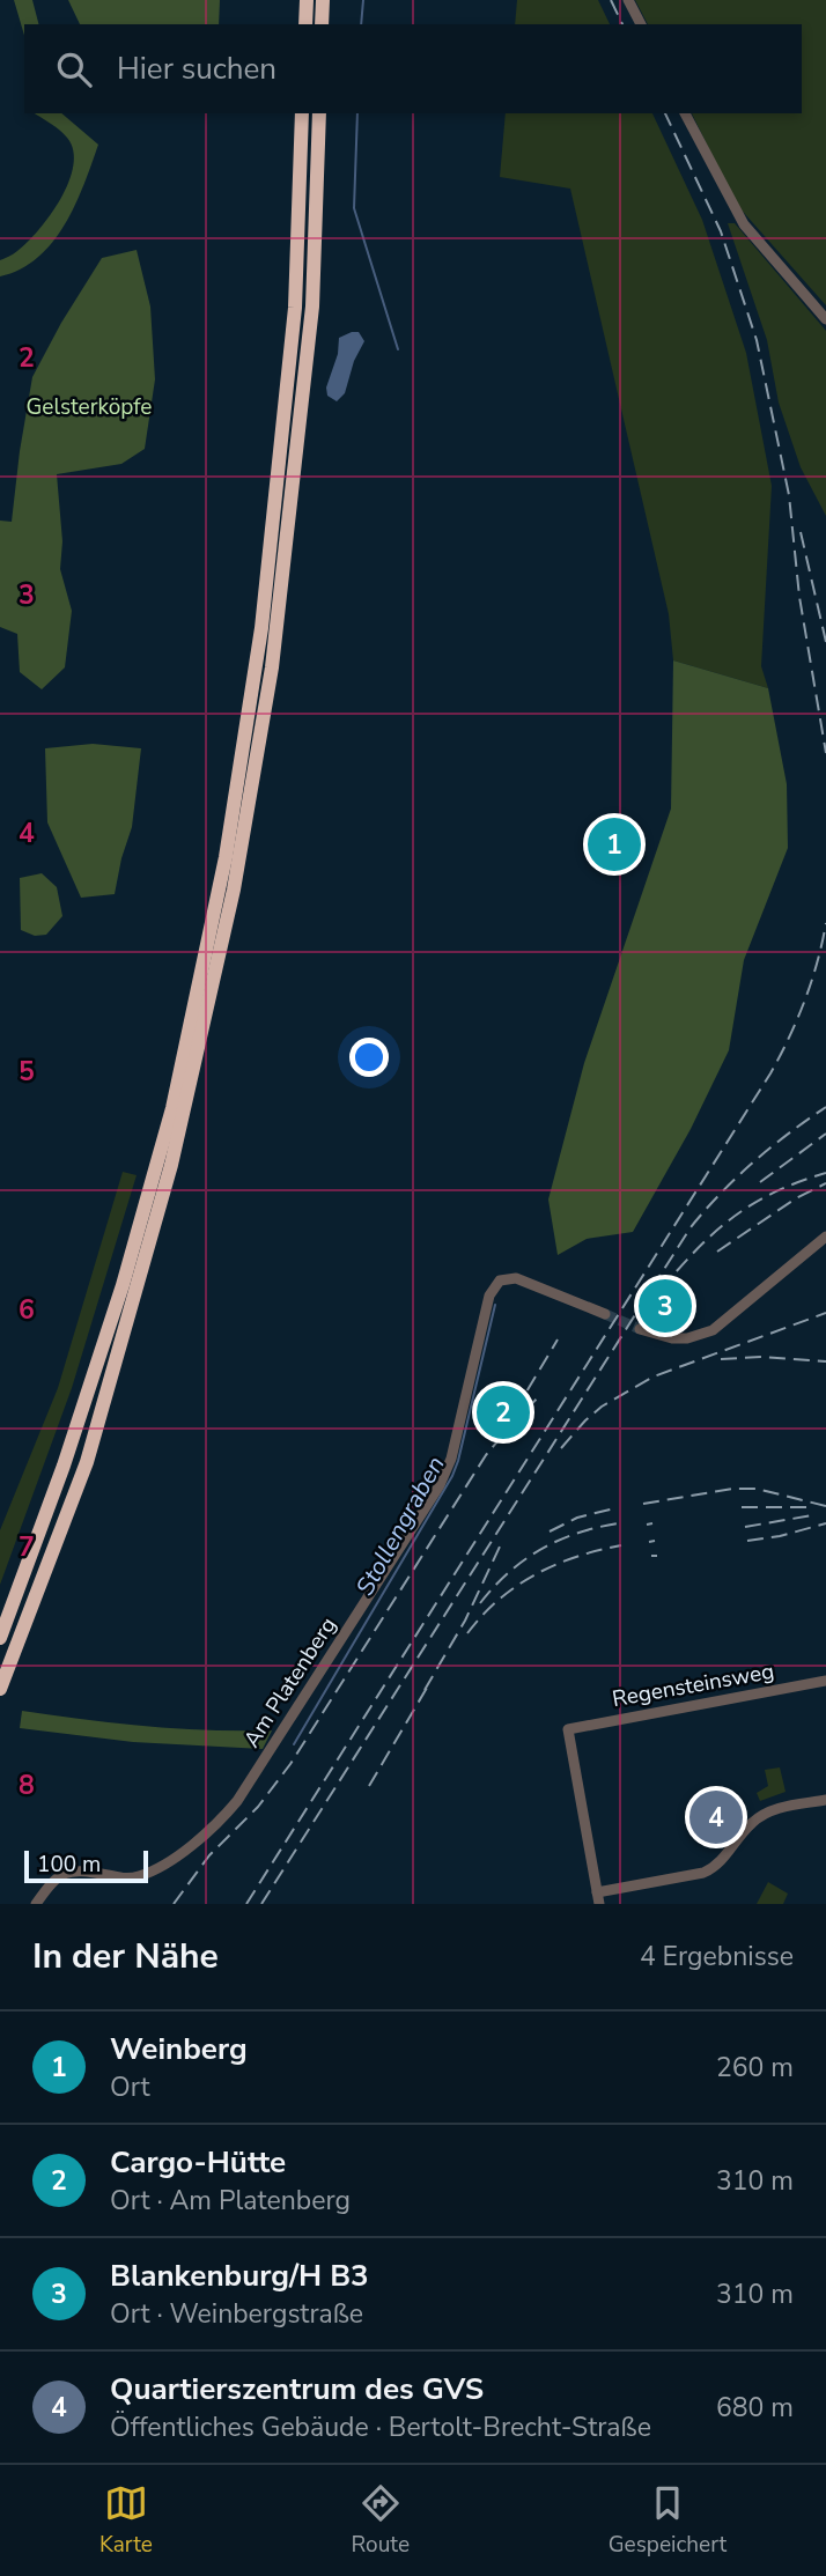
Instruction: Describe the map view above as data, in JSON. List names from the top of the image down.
{
  "streets": {
    "street": ["Am Platenberg", "Regensteinsweg"]
  },
  "water": ["Stollengraben"],
  "parks": ["Gelsterköpfe"],
  "scale_bar": "100 m",
  "page": {
    "search": "Hier suchen",
    "pins": [
      "1",
      "3",
      "2",
      "4"
    ],
    "scale": "100 m",
    "heading": ["In der Nähe", "4 Ergebnisse"],
    "list": [
      {
        "mark": "1",
        "name": "Weinberg",
        "note": "Ort",
        "value": "260 m"
      },
      {
        "mark": "2",
        "name": "Cargo-Hütte",
        "note": "Ort · Am Platenberg",
        "value": "310 m"
      },
      {
        "mark": "3",
        "name": "Blankenburg/H B3",
        "note": "Ort · Weinbergstraße",
        "value": "310 m"
      },
      {
        "mark": "4",
        "name": "Quartierszentrum des GVS",
        "note": "Öffentliches Gebäude · Bertolt-Brecht-Straße",
        "value": "680 m"
      }
    ],
    "nav": ["Karte", "Route", "Gespeichert"]
  },
  "grid": {
    "rows": [
      "2",
      "3",
      "4",
      "5",
      "6",
      "7",
      "8"
    ]
  }
}
